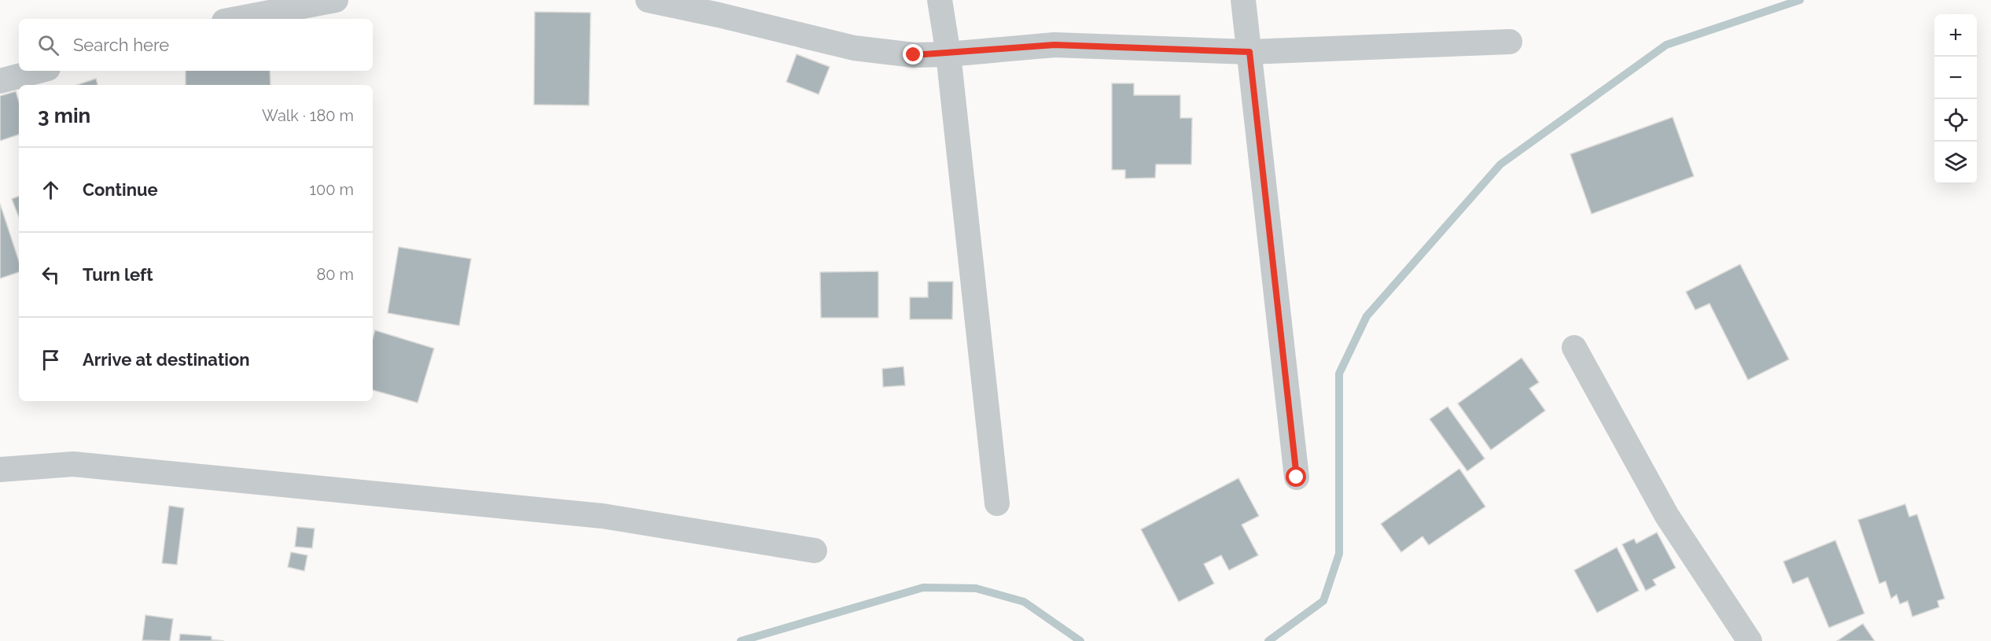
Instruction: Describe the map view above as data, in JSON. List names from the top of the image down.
{
  "page": {
    "map_buttons": ["+", "−"],
    "search": "Search here",
    "heading": ["3 min", "Walk · 180 m"],
    "list": [
      ["Continue", "100 m"],
      ["Turn left", "80 m"],
      "Arrive at destination"
    ]
  }
}
